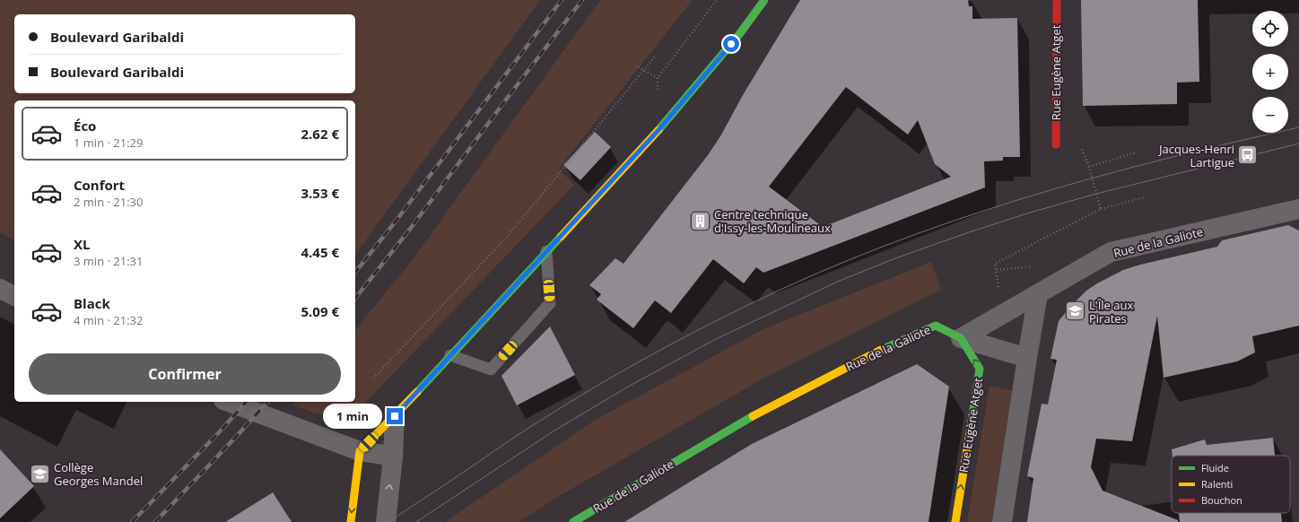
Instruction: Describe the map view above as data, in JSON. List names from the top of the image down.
{
  "streets": {
    "street": ["Rue Eugène Atget", "Rue de la Galiote"]
  },
  "crossings": [
    ["Rue Eugène Atget", "Rue de la Galiote"]
  ],
  "places": {
    "bus stop": ["Jacques-Henri Lartigue"],
    "building": ["Centre technique d'Issy-les-Moulineaux"],
    "school or university": ["L'Île aux Pirates", "Collège Georges Mandel"]
  },
  "legend": ["Fluide", "Ralenti", "Bouchon"],
  "page": {
    "map_buttons": ["+", "−"],
    "banner": ["Boulevard Garibaldi", "Boulevard Garibaldi"],
    "list": [
      {
        "name": "Éco",
        "note": "1 min · 21:29",
        "value": "2.62 €"
      },
      {
        "name": "Confort",
        "note": "2 min · 21:30",
        "value": "3.53 €"
      },
      {
        "name": "XL",
        "note": "3 min · 21:31",
        "value": "4.45 €"
      },
      {
        "name": "Black",
        "note": "4 min · 21:32",
        "value": "5.09 €"
      }
    ],
    "buttons": "Confirmer",
    "bubble": "1 min"
  }
}
